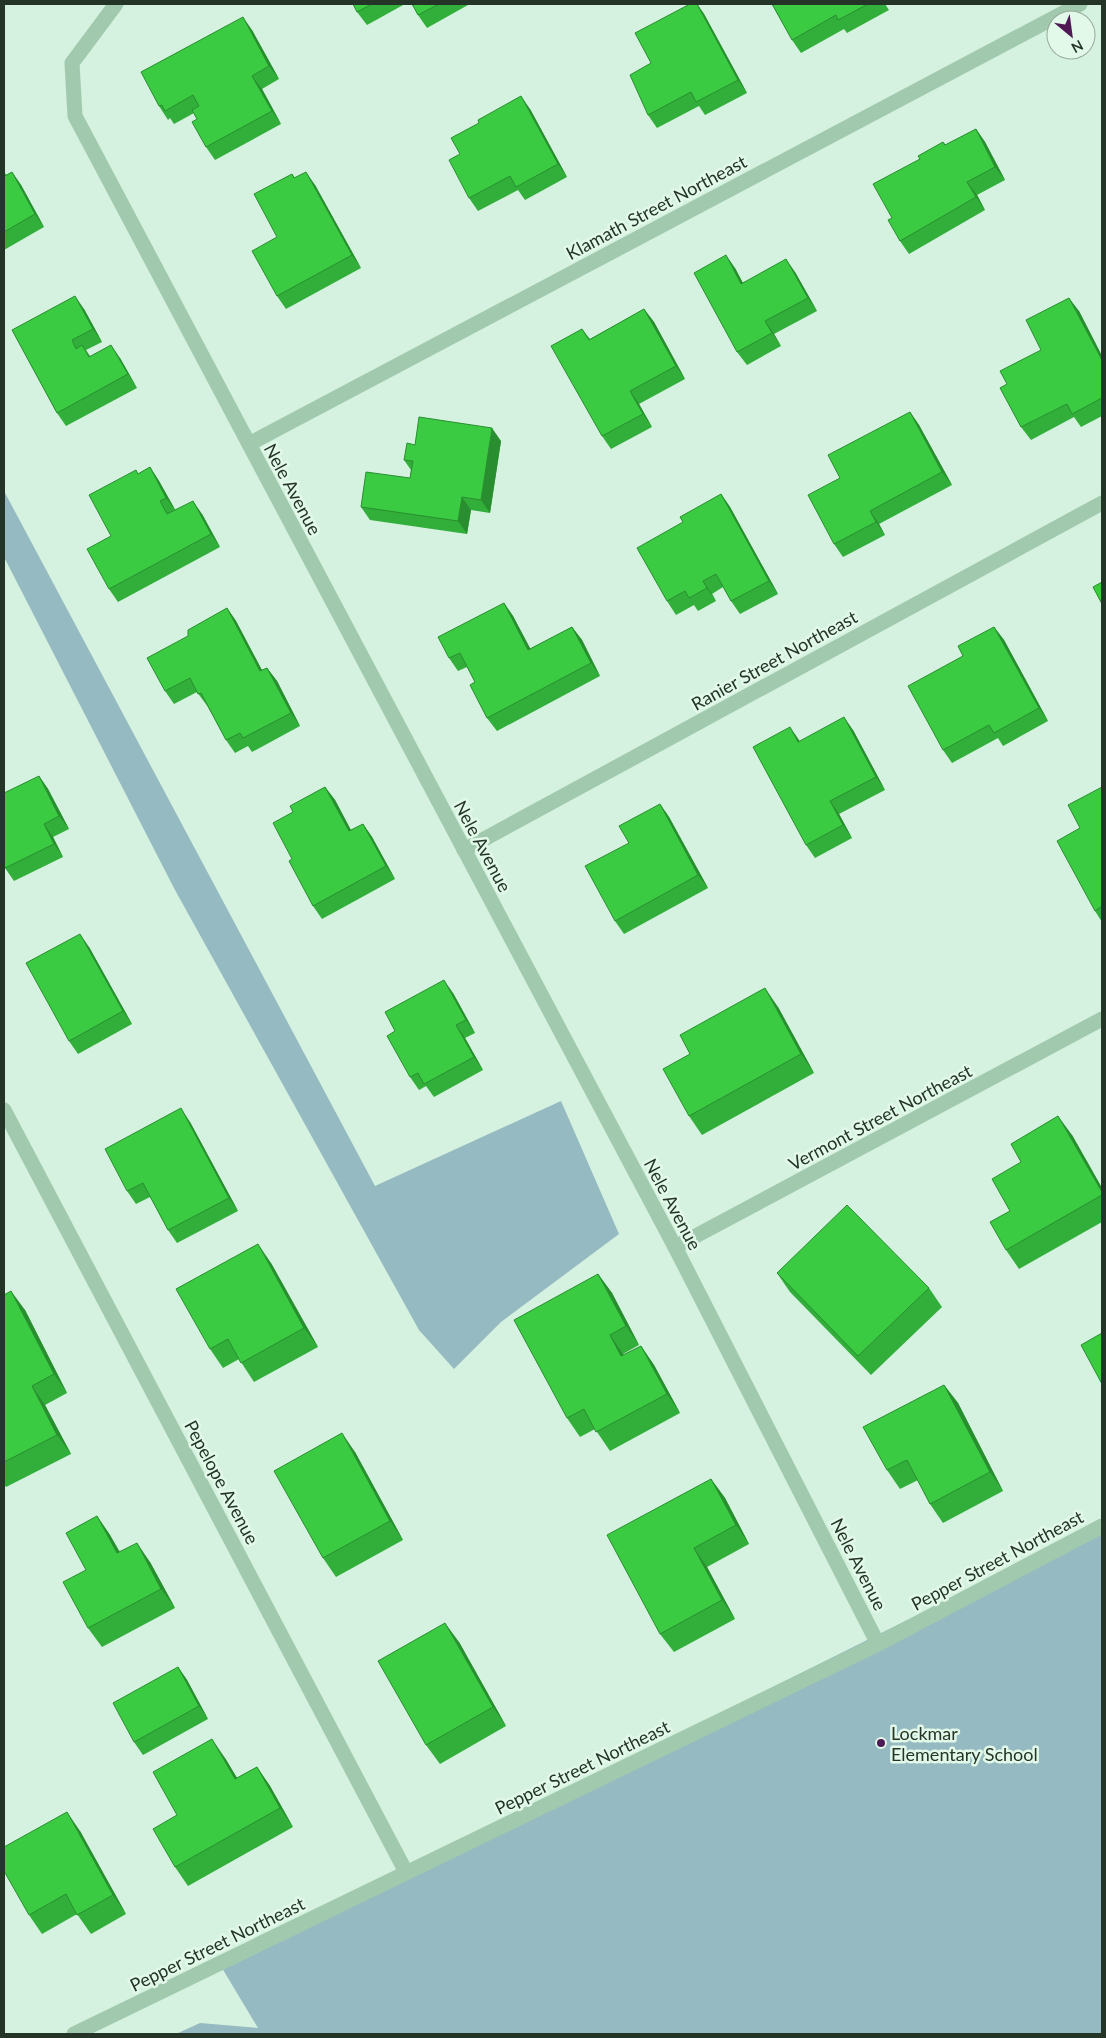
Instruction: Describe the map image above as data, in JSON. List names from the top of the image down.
{
  "streets": {
    "street": [
      "Klamath Street Northeast",
      "Nele Avenue",
      "Ranier Street Northeast",
      "Vermont Street Northeast",
      "Pepelope Avenue",
      "Pepper Street Northeast"
    ]
  },
  "crossings": [
    ["Klamath Street Northeast", "Nele Avenue"],
    ["Nele Avenue", "Ranier Street Northeast"],
    ["Nele Avenue", "Vermont Street Northeast"],
    ["Nele Avenue", "Pepper Street Northeast"],
    ["Pepelope Avenue", "Pepper Street Northeast"]
  ],
  "places": ["Lockmar Elementary School"],
  "north": "bottom right"
}
